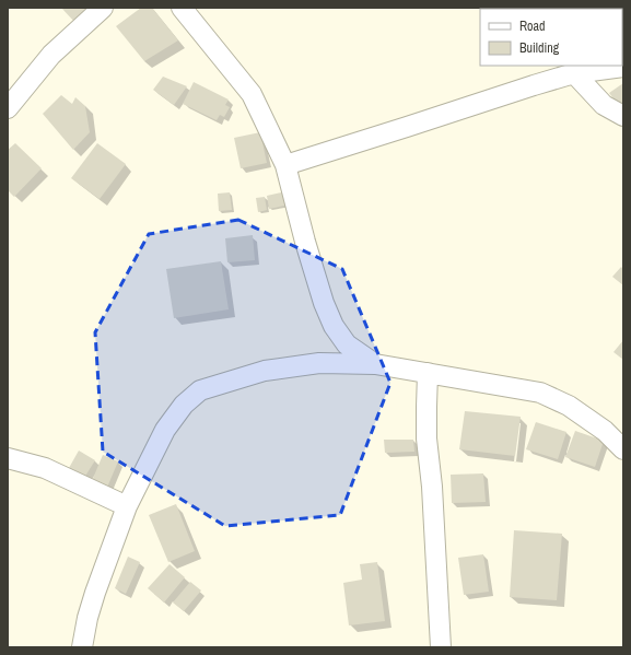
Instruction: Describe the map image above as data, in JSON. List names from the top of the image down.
{
  "legend": ["Road", "Building"]
}
